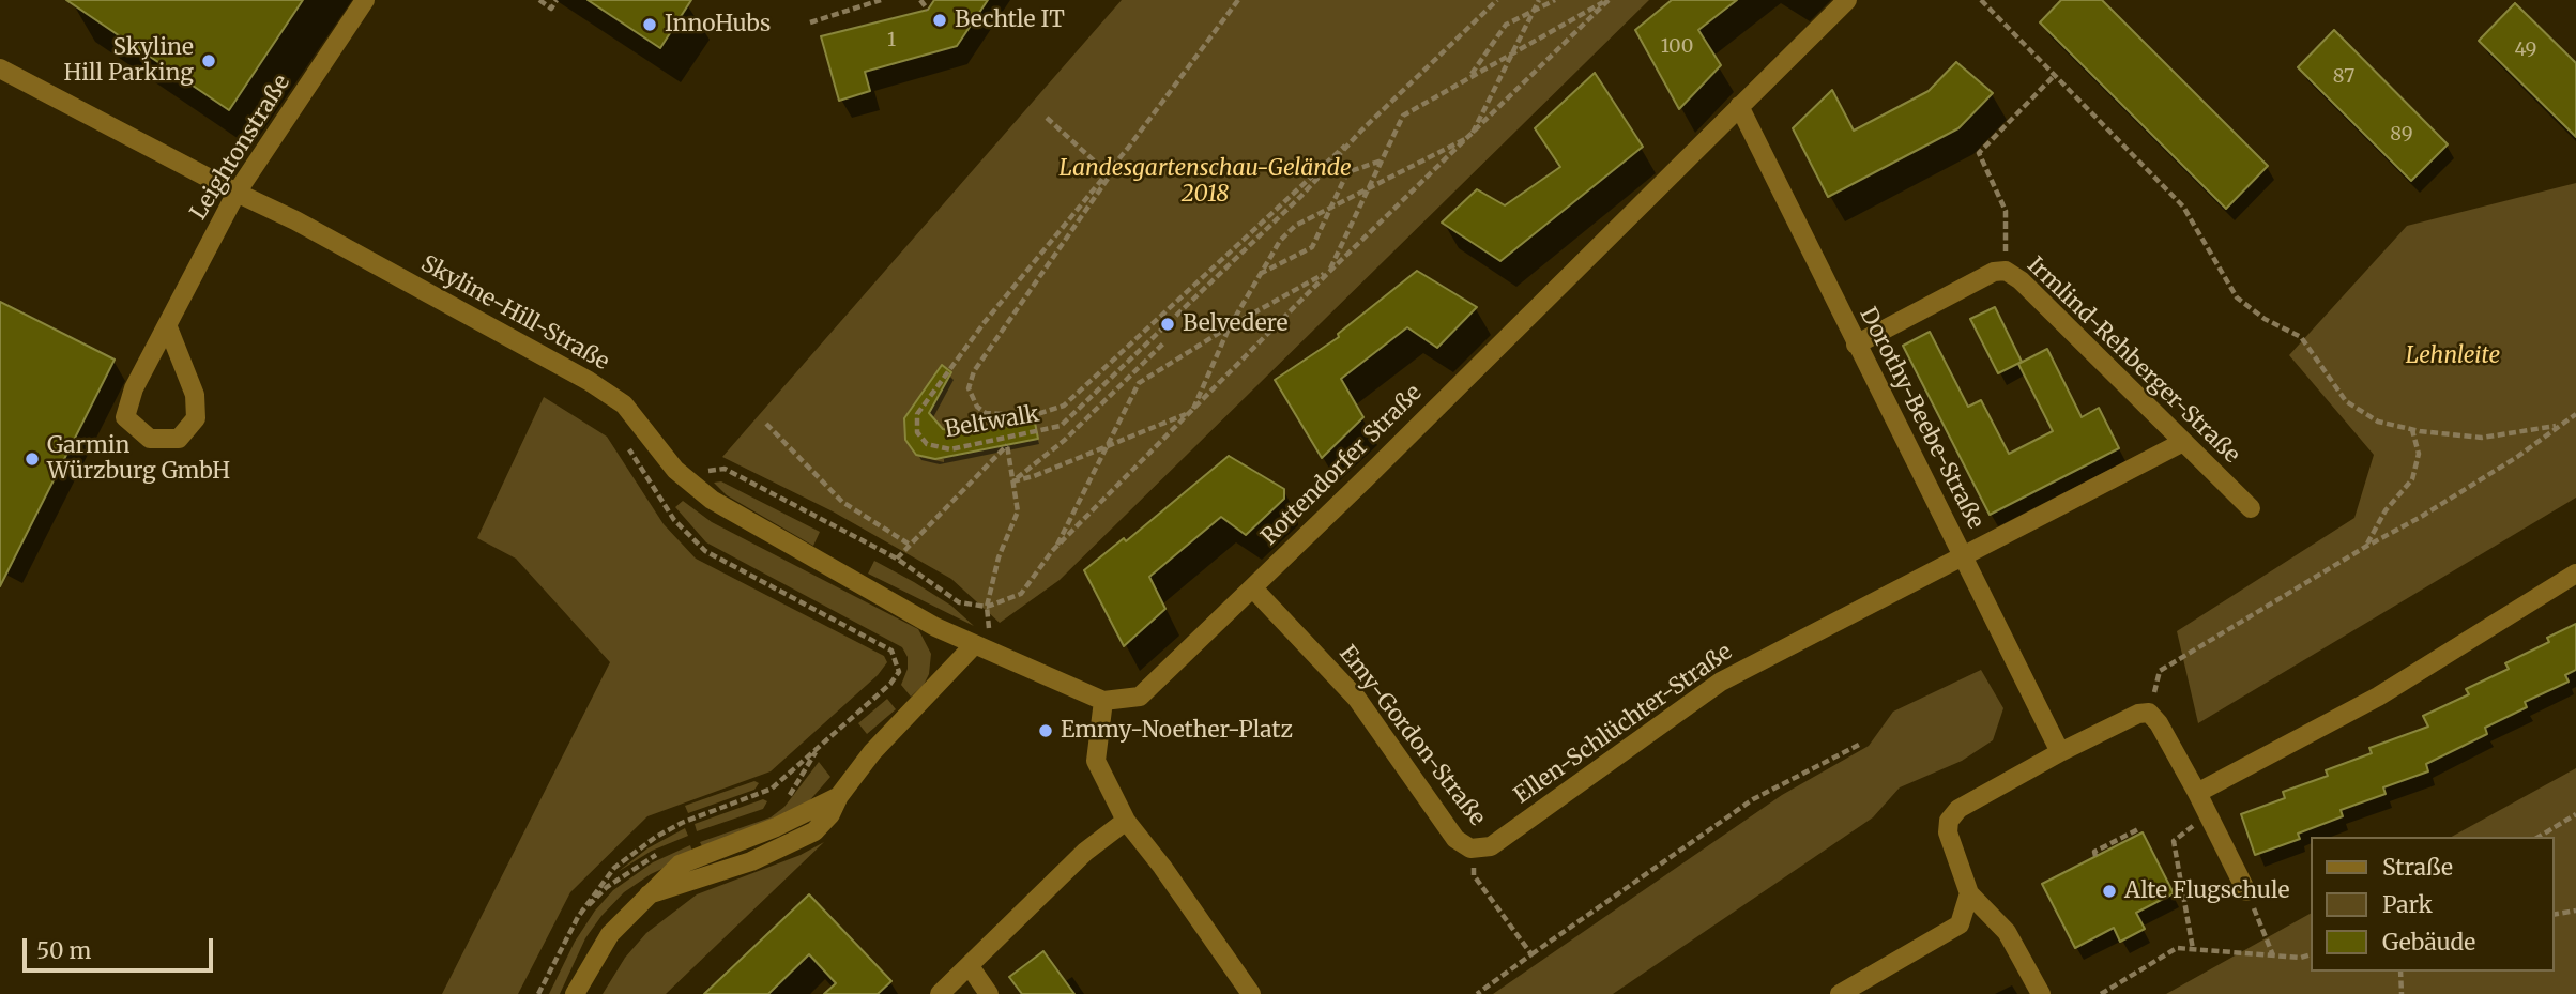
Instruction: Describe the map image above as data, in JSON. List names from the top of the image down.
{
  "streets": {
    "street": [
      "Leightonstraße",
      "Skyline-Hill-Straße",
      "Irmlind-Rehberger-Straße",
      "Dorothy-Beebe-Straße",
      "Rottendorfer Straße",
      "Ellen-Schlüchter-Straße",
      "Emy-Gordon-Straße"
    ],
    "path": ["Beltwalk"]
  },
  "crossings": [
    ["Leightonstraße", "Skyline-Hill-Straße"],
    ["Irmlind-Rehberger-Straße", "Dorothy-Beebe-Straße"],
    ["Irmlind-Rehberger-Straße", "Ellen-Schlüchter-Straße"],
    ["Dorothy-Beebe-Straße", "Rottendorfer Straße"],
    ["Dorothy-Beebe-Straße", "Ellen-Schlüchter-Straße"],
    ["Rottendorfer Straße", "Emy-Gordon-Straße"],
    ["Ellen-Schlüchter-Straße", "Emy-Gordon-Straße"]
  ],
  "parks": ["Landesgartenschau-Gelände 2018", "Lehnleite"],
  "places": [
    "Bechtle IT",
    "InnoHubs",
    "Skyline Hill Parking",
    "Belvedere",
    "Garmin Würzburg GmbH",
    "Emmy-Noether-Platz",
    "Alte Flugschule"
  ],
  "house_numbers": [
    "1",
    "100",
    "49",
    "87",
    "89"
  ],
  "legend": ["Straße", "Park", "Gebäude"],
  "scale_bar": "50 m"
}
